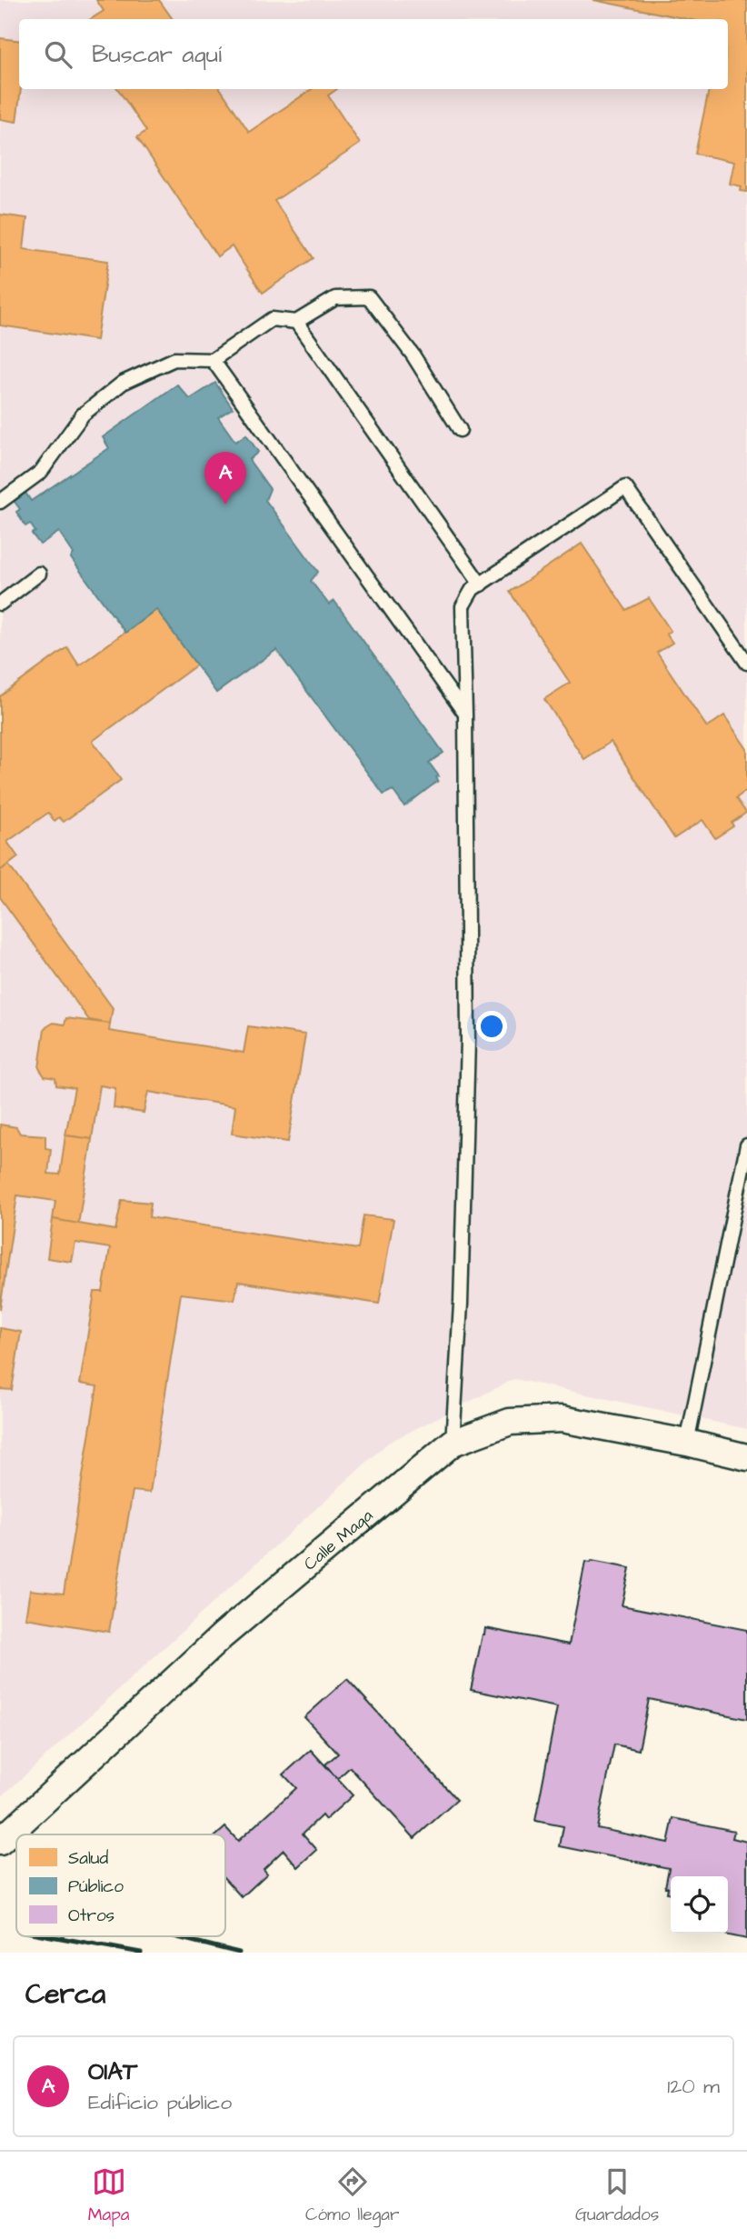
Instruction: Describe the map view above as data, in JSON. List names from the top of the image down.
{
  "streets": {
    "street": ["Calle Maga"]
  },
  "legend": ["Salud", "Público", "Otros"],
  "page": {
    "search": "Buscar aquí",
    "pins": "A",
    "heading": "Cerca",
    "list": [
      {
        "mark": "A",
        "name": "OIAT",
        "note": "Edificio público",
        "value": "120 m"
      }
    ],
    "nav": ["Mapa", "Cómo llegar", "Guardados"]
  }
}
